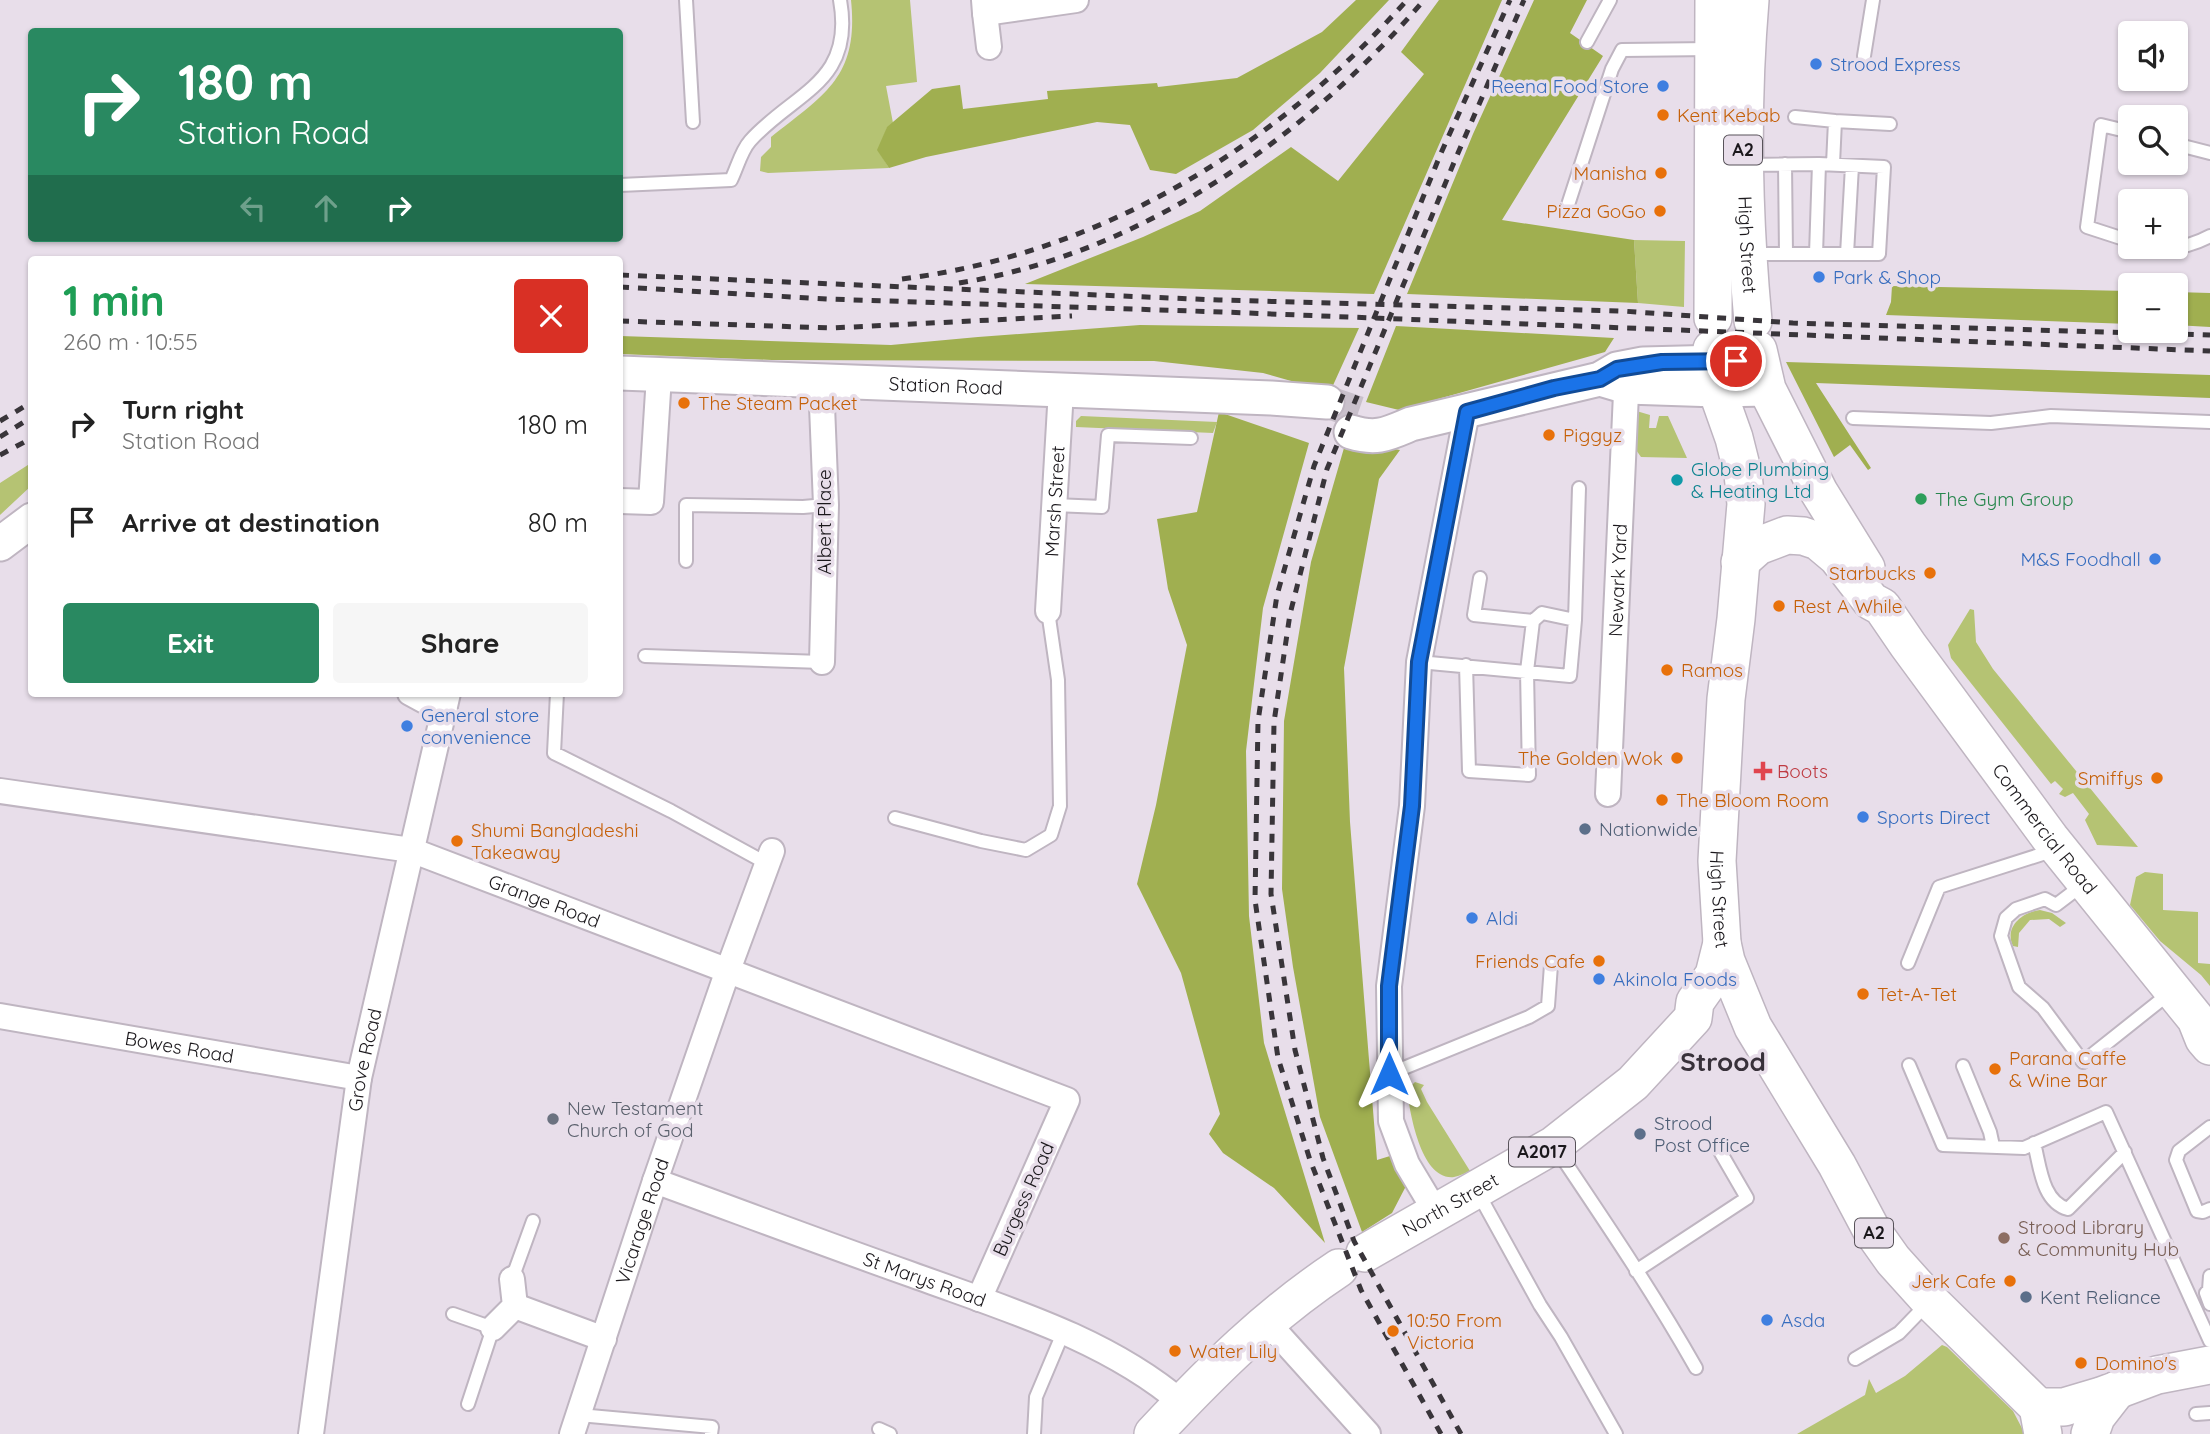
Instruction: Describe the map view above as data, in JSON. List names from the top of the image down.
{
  "streets": {
    "main road": [
      "A2",
      "High Street",
      "Station Road",
      "Commercial Road",
      "A2017",
      "North Street"
    ],
    "street": [
      "Marsh Street",
      "Albert Place",
      "Newark Yard",
      "Grange Road",
      "Bowes Road",
      "Grove Road",
      "Burgess Road",
      "Vicarage Road",
      "St Marys Road"
    ]
  },
  "crossings": [
    ["A2", "High Street"],
    ["High Street", "Station Road"],
    ["High Street", "Commercial Road"],
    ["High Street", "North Street"],
    ["Station Road", "Marsh Street"],
    ["Station Road", "Albert Place"],
    ["Station Road", "Newark Yard"],
    ["Station Road", "Commercial Road"],
    ["Grange Road", "Grove Road"],
    ["Grange Road", "Burgess Road"],
    ["Grange Road", "Vicarage Road"],
    ["Bowes Road", "Grove Road"],
    ["Burgess Road", "St Marys Road"],
    ["North Street", "St Marys Road"],
    ["Vicarage Road", "St Marys Road"]
  ],
  "districts": ["Strood"],
  "places": {
    "other": [
      "Strood Express",
      "Reena Food Store",
      "Kent Kebab",
      "Manisha",
      "Pizza GoGo",
      "Park & Shop",
      "The Steam Packet",
      "Piggyz",
      "Globe Plumbing & Heating Ltd",
      "The Gym Group",
      "M&S Foodhall",
      "Starbucks",
      "Rest A While",
      "Ramos",
      "General store convenience",
      "The Golden Wok",
      "Smiffys",
      "The Bloom Room",
      "Sports Direct",
      "Nationwide",
      "Shumi Bangladeshi Takeaway",
      "Aldi",
      "Friends Cafe",
      "Akinola Foods",
      "Tet-A-Tet",
      "Parana Caffe & Wine Bar",
      "New Testament Church of God",
      "Strood Post Office",
      "Strood Library & Community Hub",
      "Jerk Cafe",
      "Kent Reliance",
      "Asda",
      "10:50 From Victoria",
      "Water Lily",
      "Domino's"
    ],
    "health": ["Boots"]
  },
  "page": {
    "map_buttons": ["+", "−"],
    "turn": ["180 m", "Station Road"],
    "heading": ["1 min", "260 m · 10:55"],
    "list": [
      {
        "name": "Turn right",
        "note": "Station Road",
        "value": "180 m"
      },
      {
        "name": "Arrive at destination",
        "value": "80 m"
      }
    ],
    "buttons": ["Exit", "Share"]
  }
}
